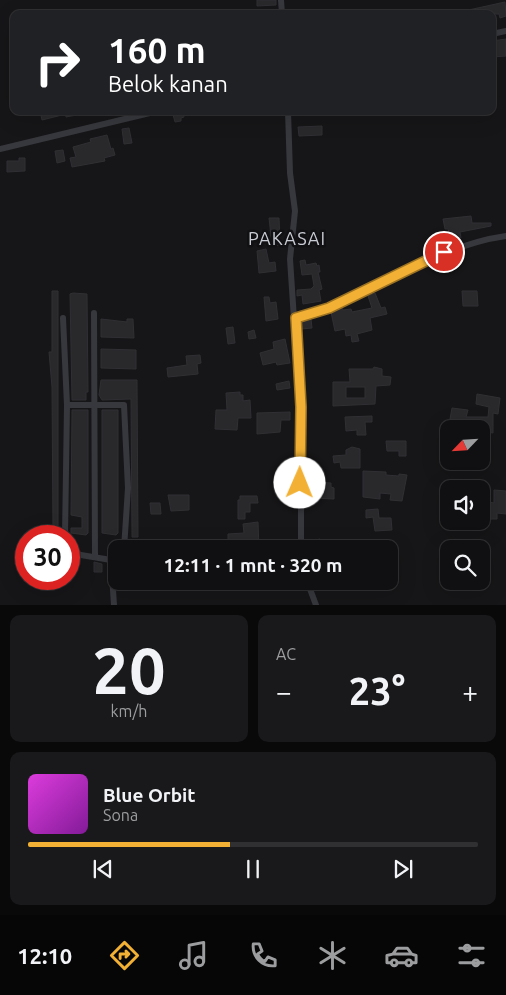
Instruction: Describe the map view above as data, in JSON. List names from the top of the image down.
{
  "districts": ["PAKASAI"],
  "north": "bottom left",
  "page": {
    "turn": ["160 m", "Belok kanan"],
    "limit": "30",
    "trip": "12:11 · 1 mnt · 320 m",
    "tile": [
      ["20", "km/h"],
      "AC"
    ],
    "heat": ["−", "23°", "+"],
    "song": ["Blue Orbit", "Sona"],
    "tabs": "12:10"
  }
}
